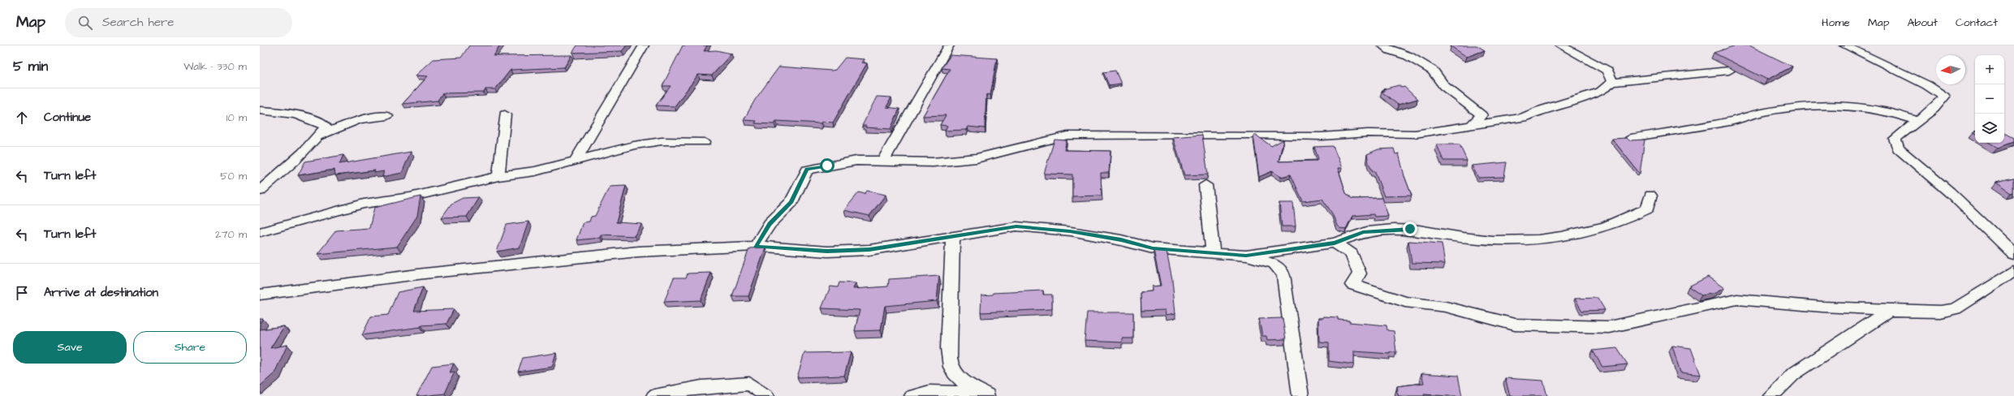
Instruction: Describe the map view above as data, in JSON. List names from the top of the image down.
{
  "north": "left",
  "page": {
    "header": "Map",
    "search": "Search here",
    "nav": [
      "Home",
      "Map",
      "About",
      "Contact"
    ],
    "heading": ["5 min", "Walk · 330 m"],
    "map_buttons": ["+", "−"],
    "list": [
      ["Continue", "10 m"],
      ["Turn left", "50 m"],
      ["Turn left", "270 m"],
      "Arrive at destination"
    ],
    "buttons": ["Save", "Share"]
  }
}
